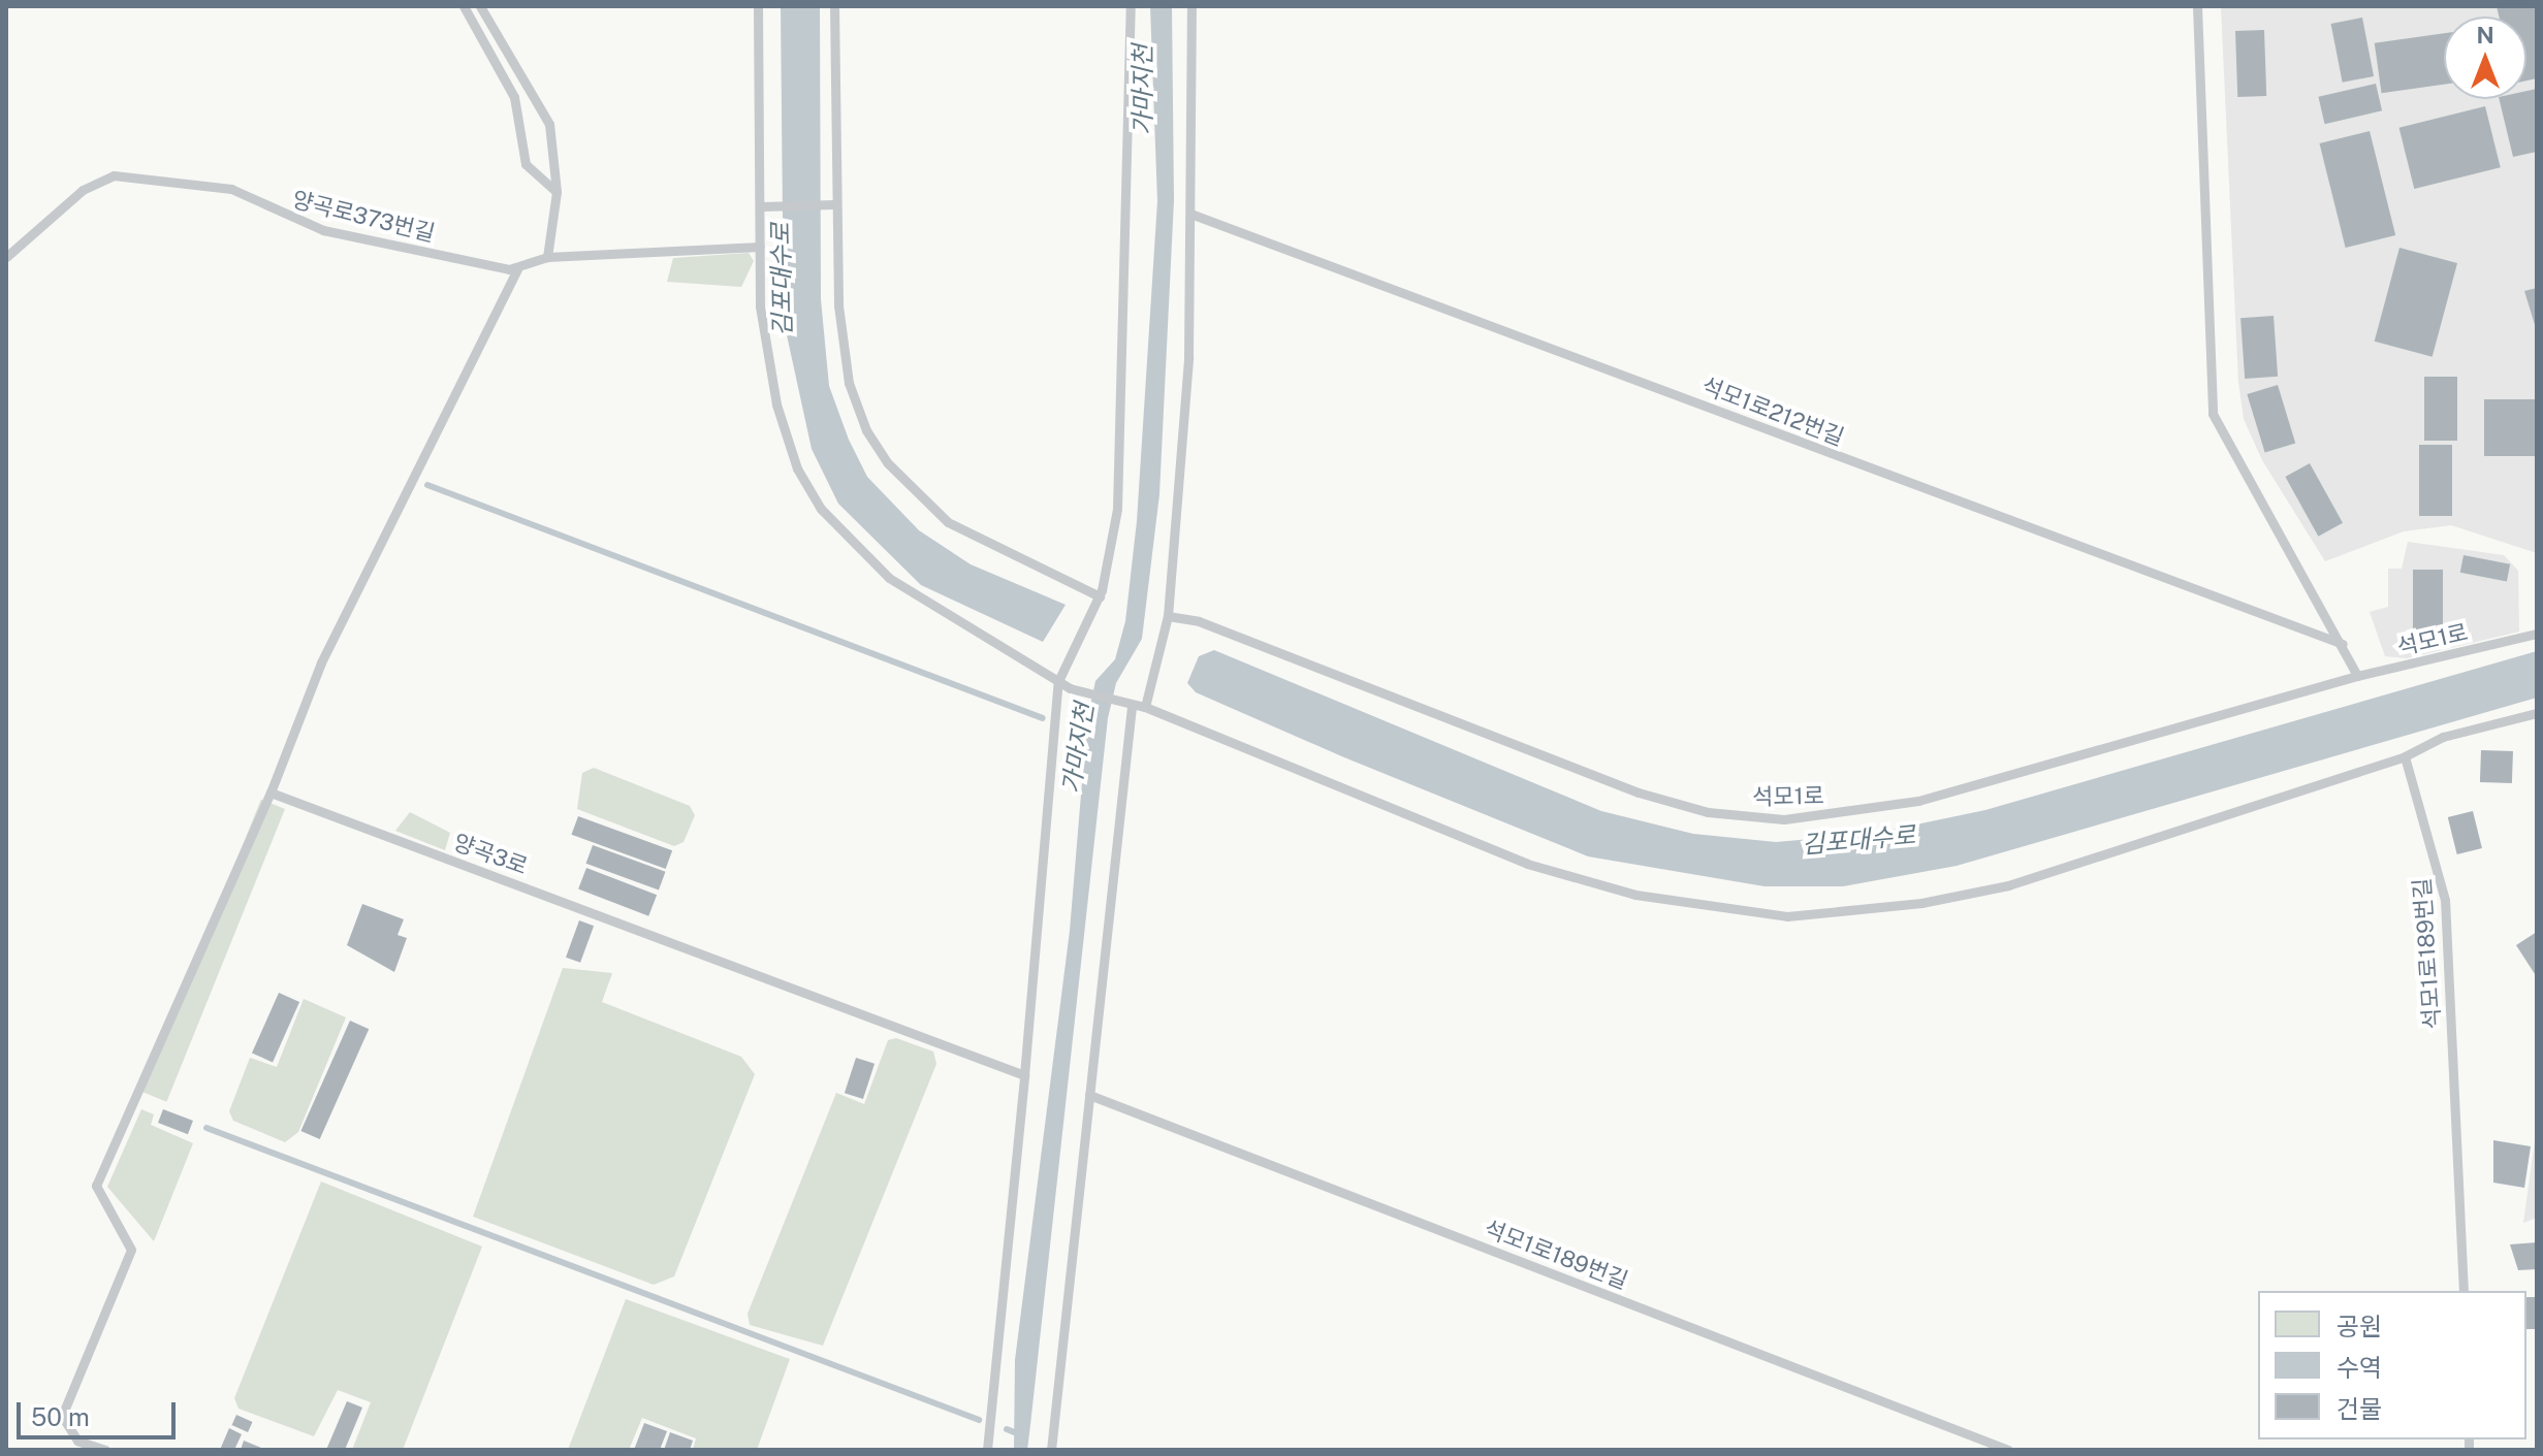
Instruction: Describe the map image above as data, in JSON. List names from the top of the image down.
{
  "streets": {
    "lane": [
      "양곡로373번길",
      "석모1로212번길",
      "석모1로",
      "양곡3로",
      "석모1로189번길"
    ]
  },
  "water": ["가마지천", "김포대수로"],
  "legend": ["공원", "수역", "건물"],
  "scale_bar": "50 m",
  "north": "top"
}
